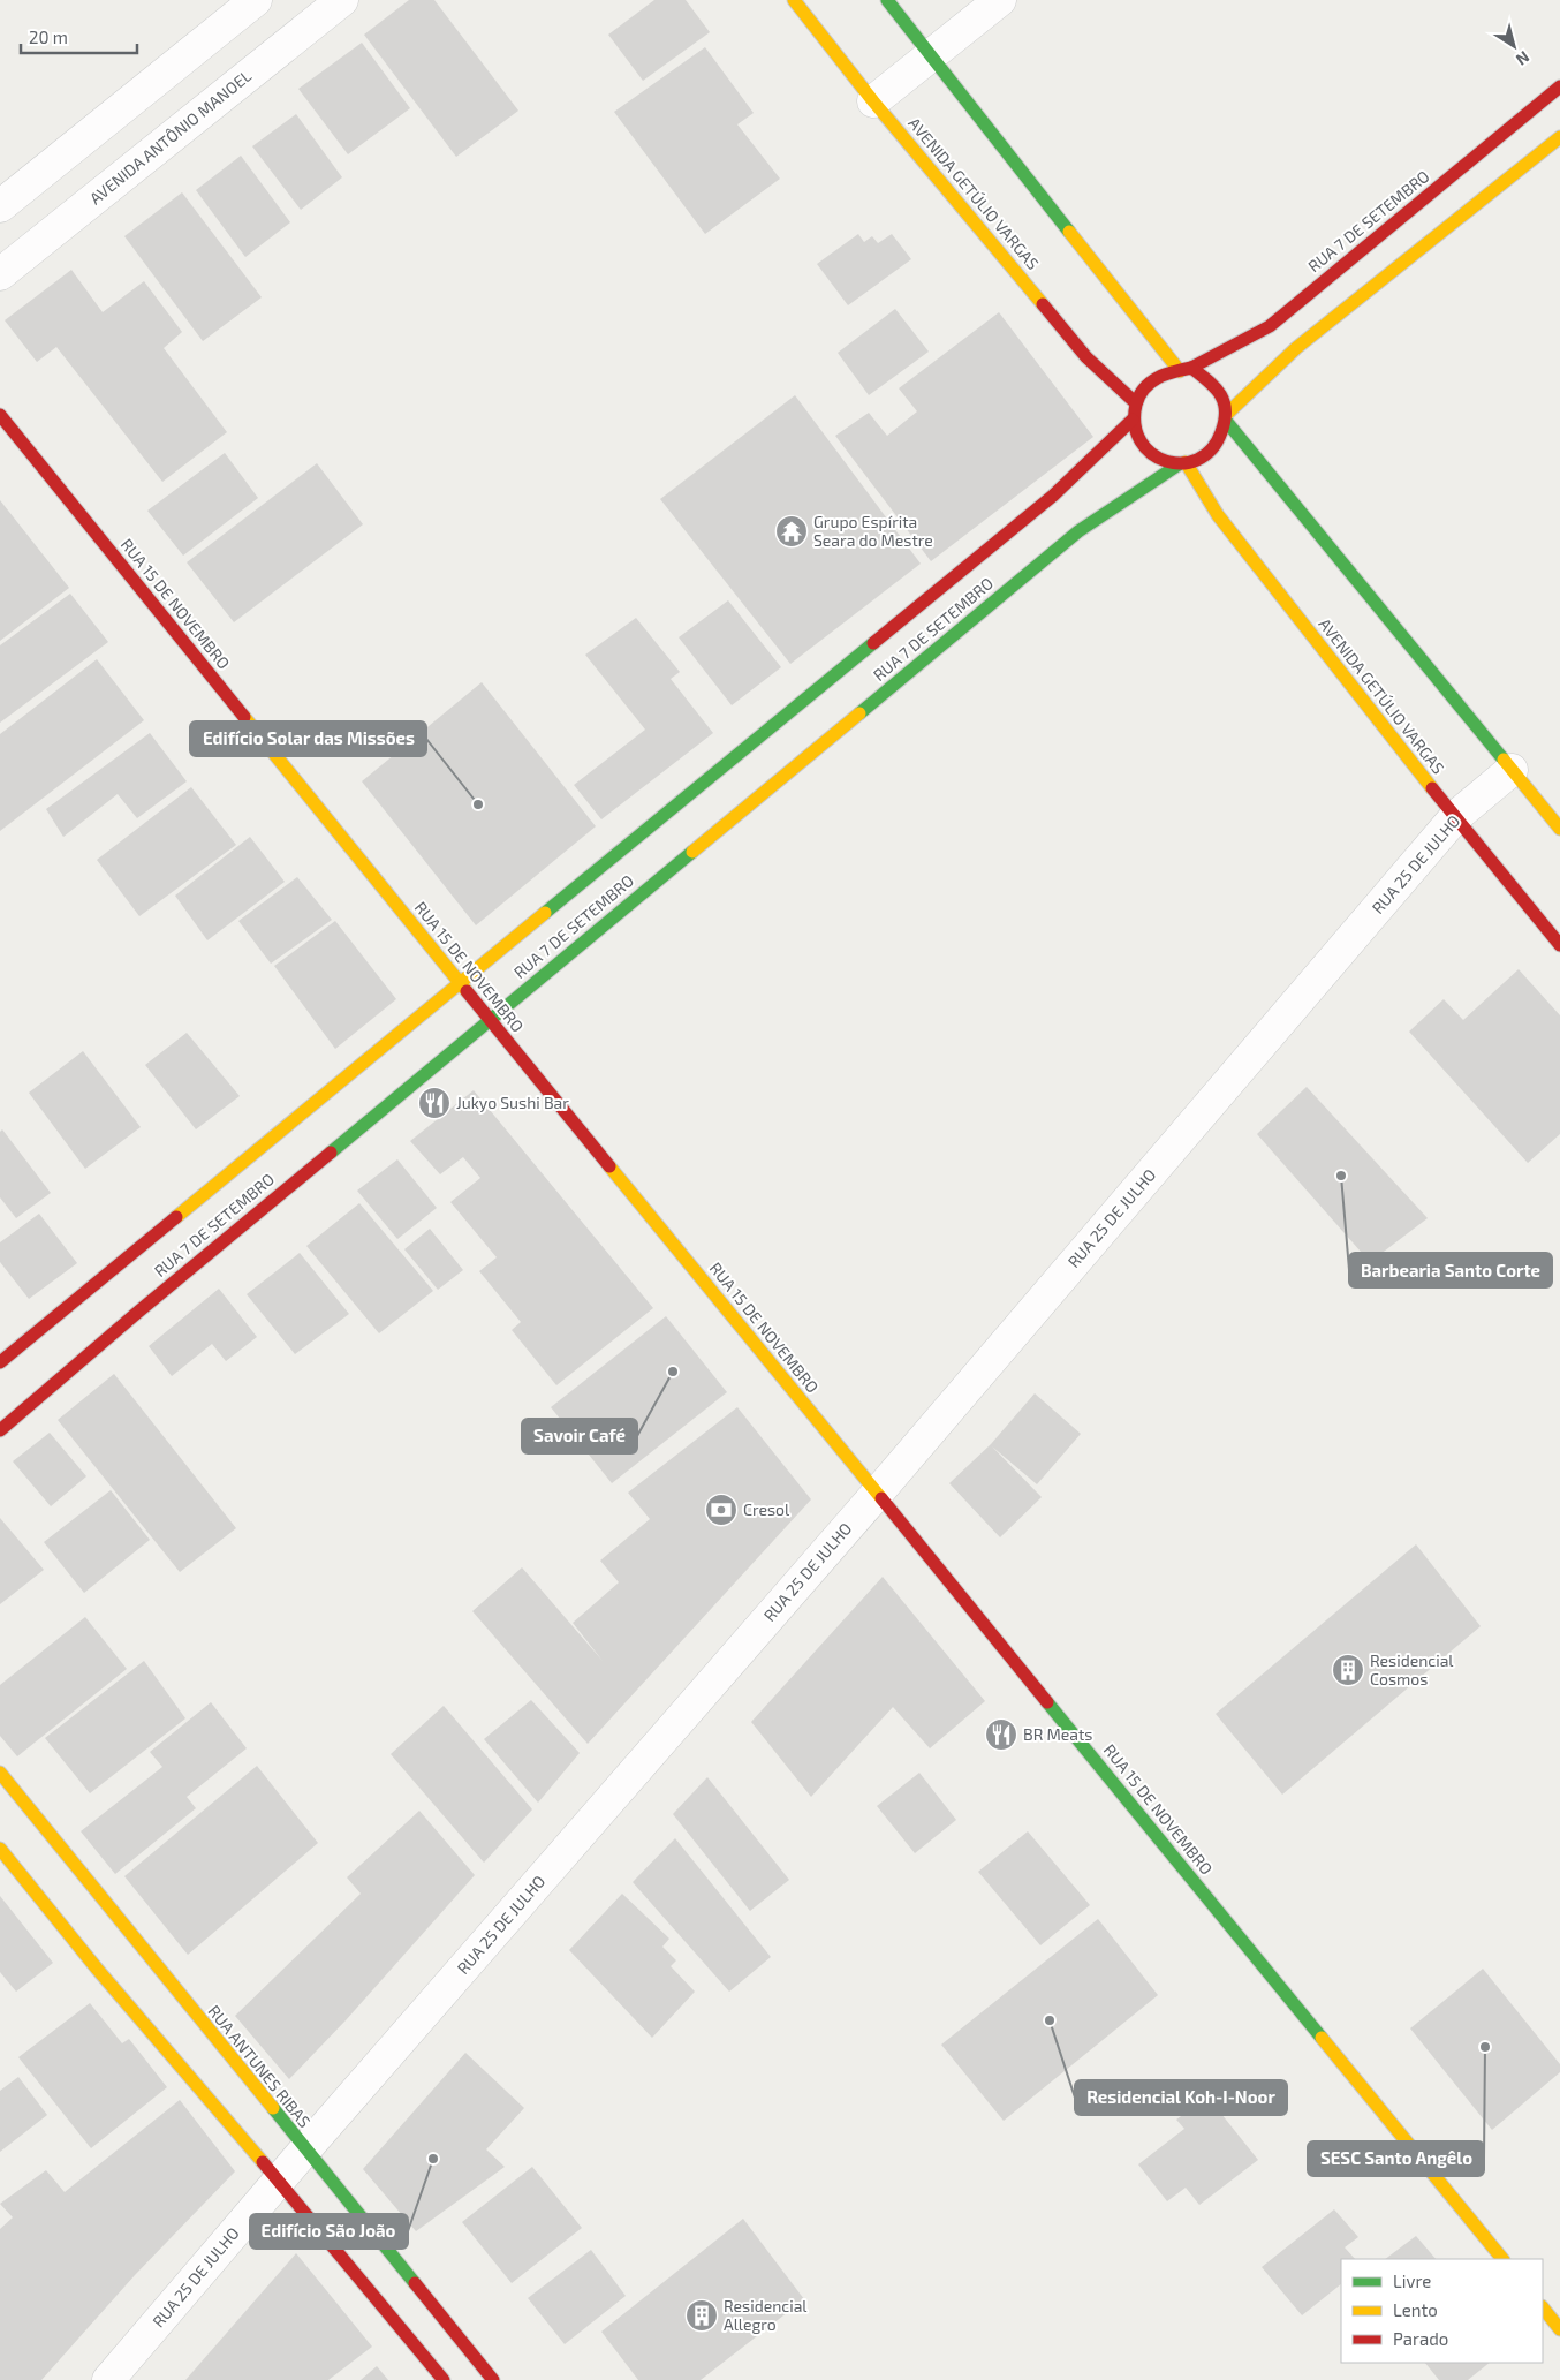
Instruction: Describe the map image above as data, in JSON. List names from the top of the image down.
{
  "streets": {
    "street": [
      "AVENIDA ANTÔNIO MANOEL",
      "AVENIDA GETÚLIO VARGAS",
      "RUA 7 DE SETEMBRO",
      "RUA 15 DE NOVEMBRO",
      "RUA 25 DE JULHO",
      "RUA ANTUNES RIBAS"
    ]
  },
  "crossings": [
    ["AVENIDA GETÚLIO VARGAS", "RUA 7 DE SETEMBRO"],
    ["AVENIDA GETÚLIO VARGAS", "RUA 25 DE JULHO"],
    ["RUA 7 DE SETEMBRO", "RUA 15 DE NOVEMBRO"],
    ["RUA 15 DE NOVEMBRO", "RUA 25 DE JULHO"],
    ["RUA 25 DE JULHO", "RUA ANTUNES RIBAS"]
  ],
  "places": {
    "temple": ["Grupo Espírita Seara do Mestre"],
    "other": [
      "Edifício Solar das Missões",
      "Barbearia Santo Corte",
      "Savoir Café",
      "Residencial Koh-I-Noor",
      "SESC Santo Angêlo",
      "Edifício São João"
    ],
    "restaurant": ["Jukyo Sushi Bar", "BR Meats"],
    "bank": ["Cresol"],
    "building": ["Residencial Cosmos", "Residencial Allegro"]
  },
  "legend": ["Livre", "Lento", "Parado"],
  "scale_bar": "20 m",
  "north": "bottom right"
}
